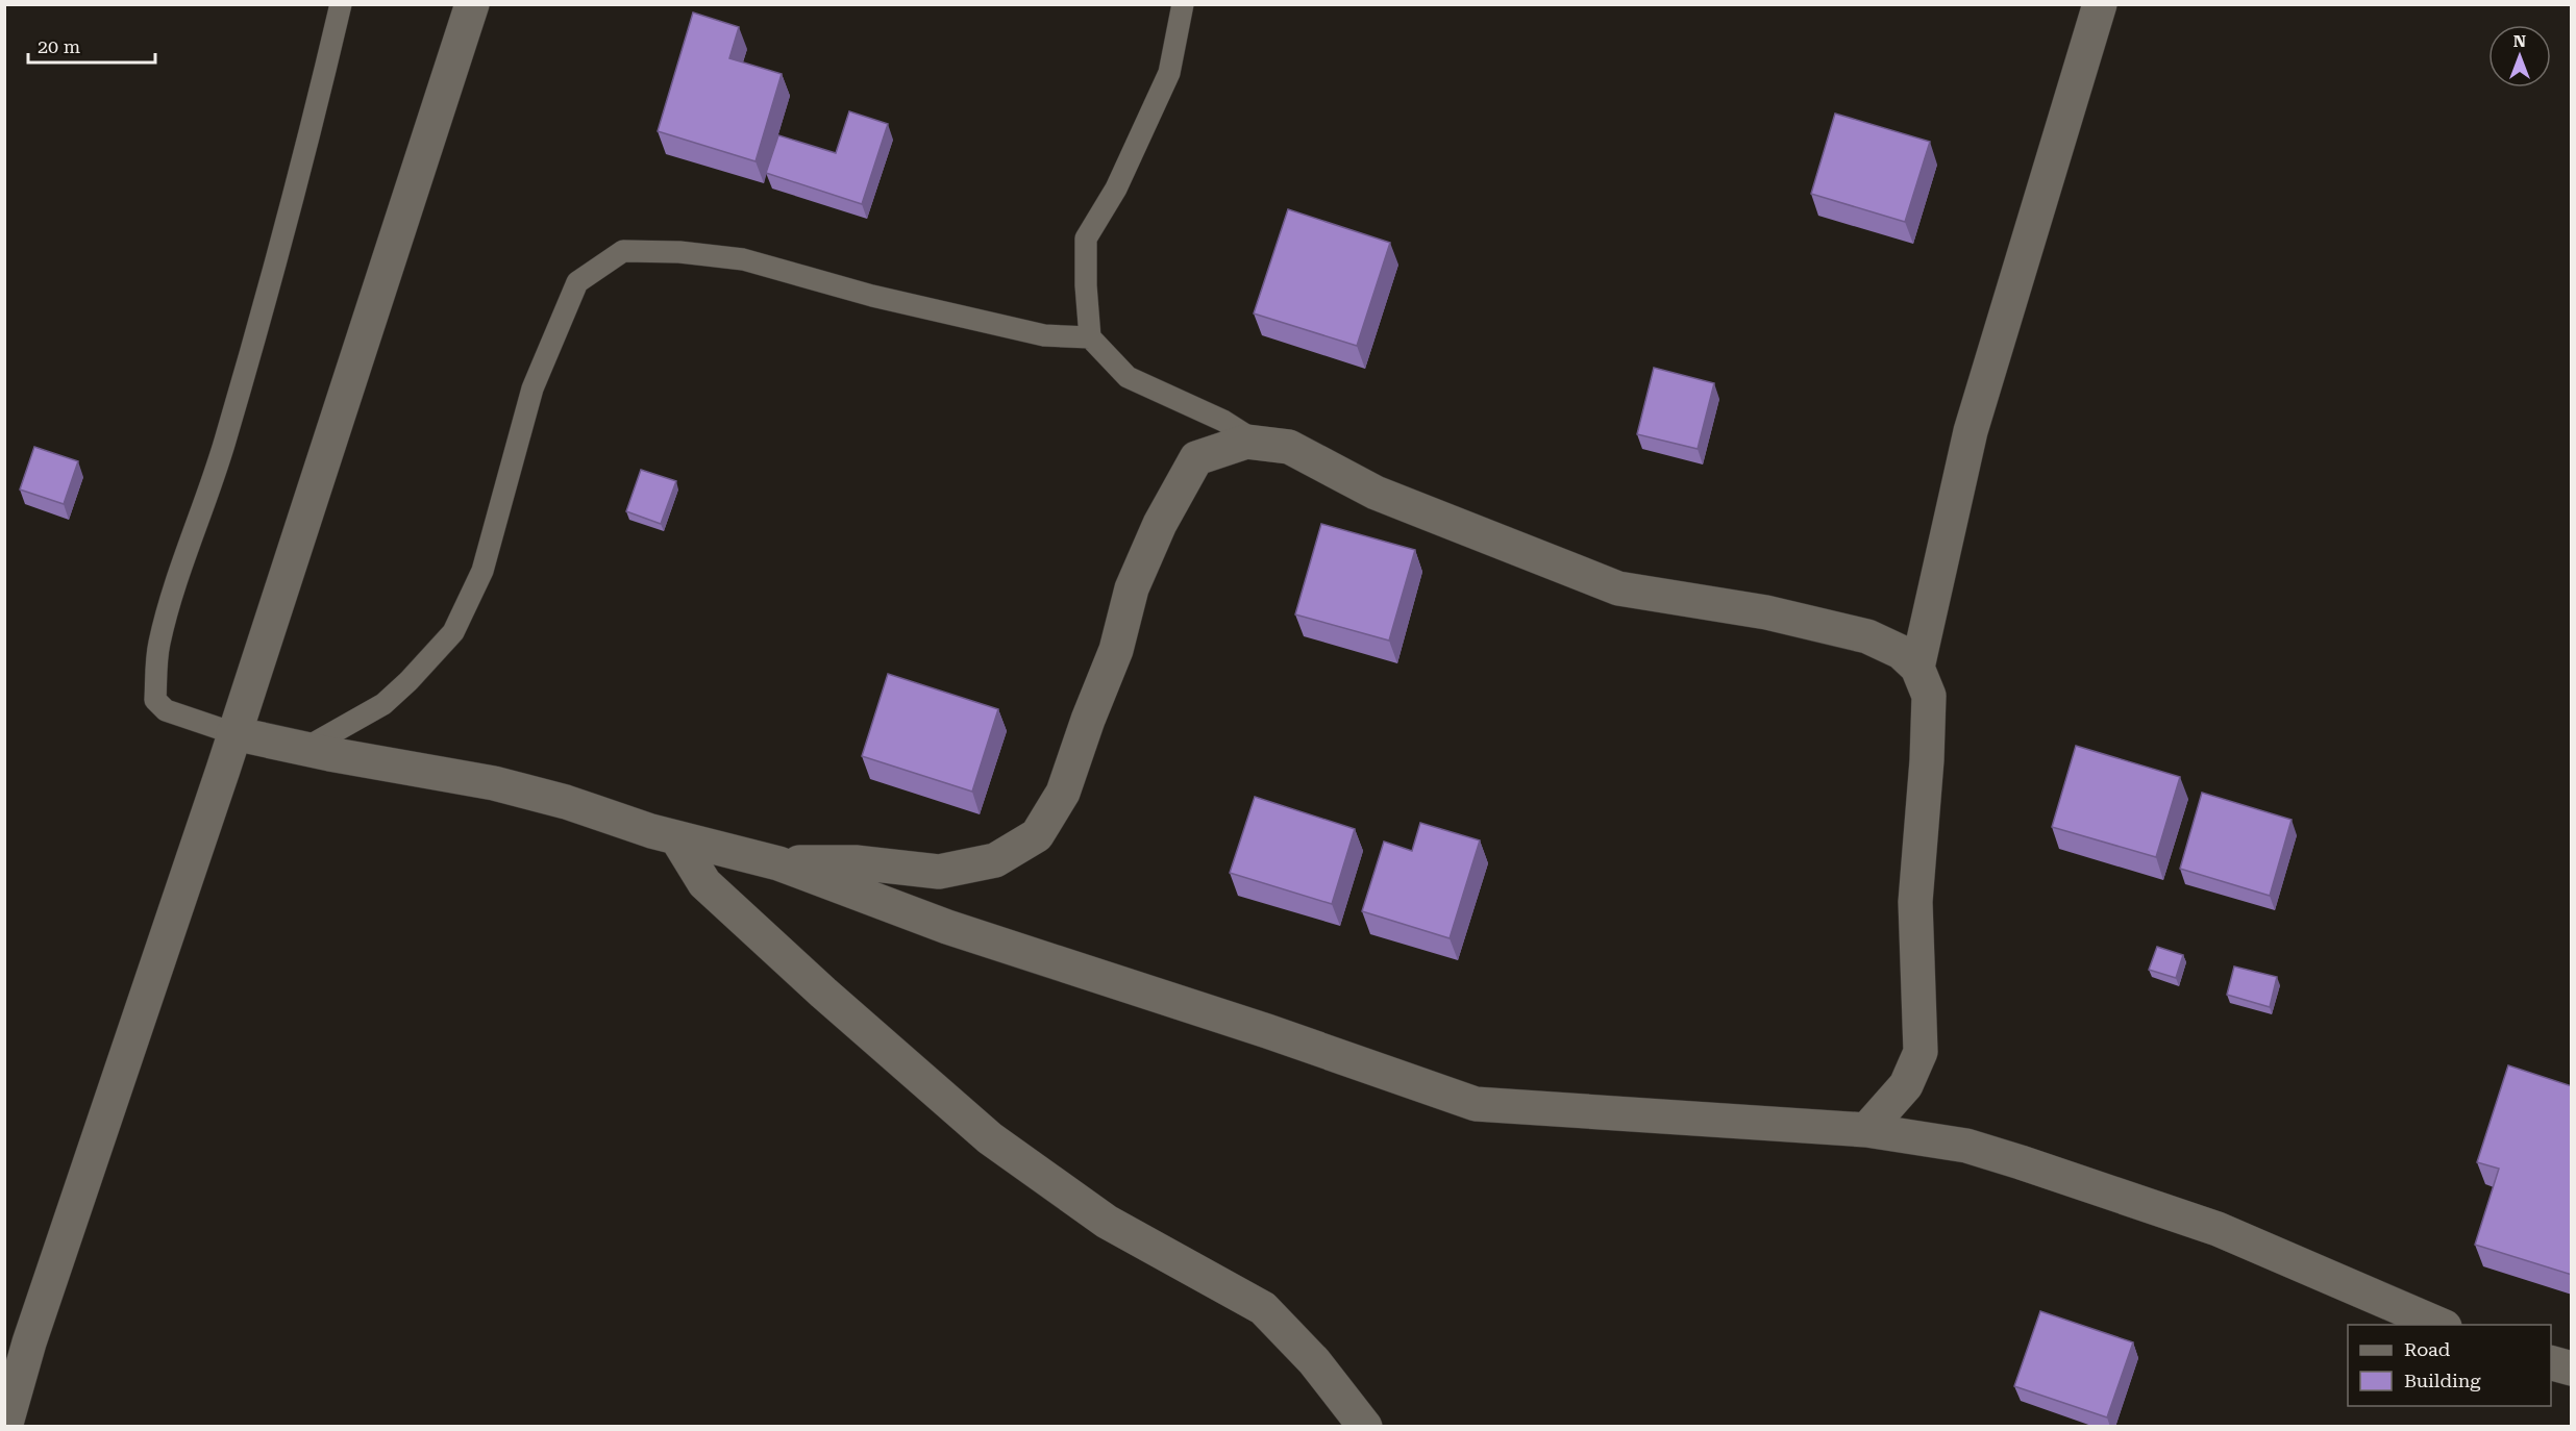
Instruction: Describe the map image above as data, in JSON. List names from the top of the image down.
{
  "legend": ["Road", "Building"],
  "scale_bar": "20 m",
  "north": "top"
}
